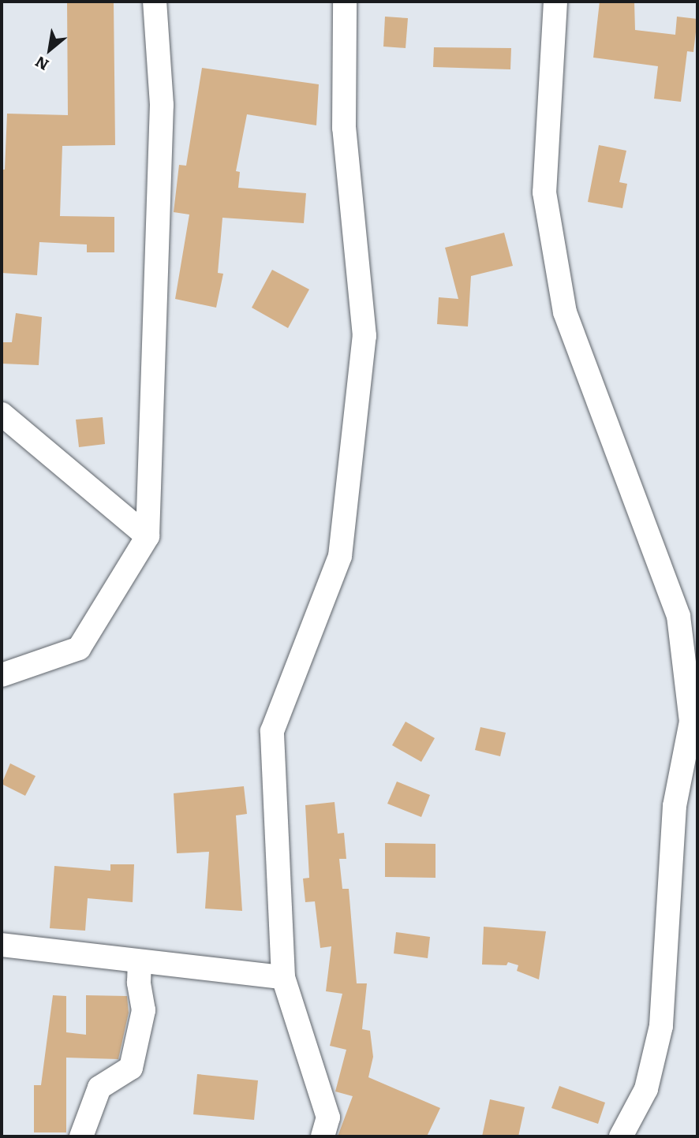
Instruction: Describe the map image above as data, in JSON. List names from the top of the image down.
{
  "north": "bottom left"
}
